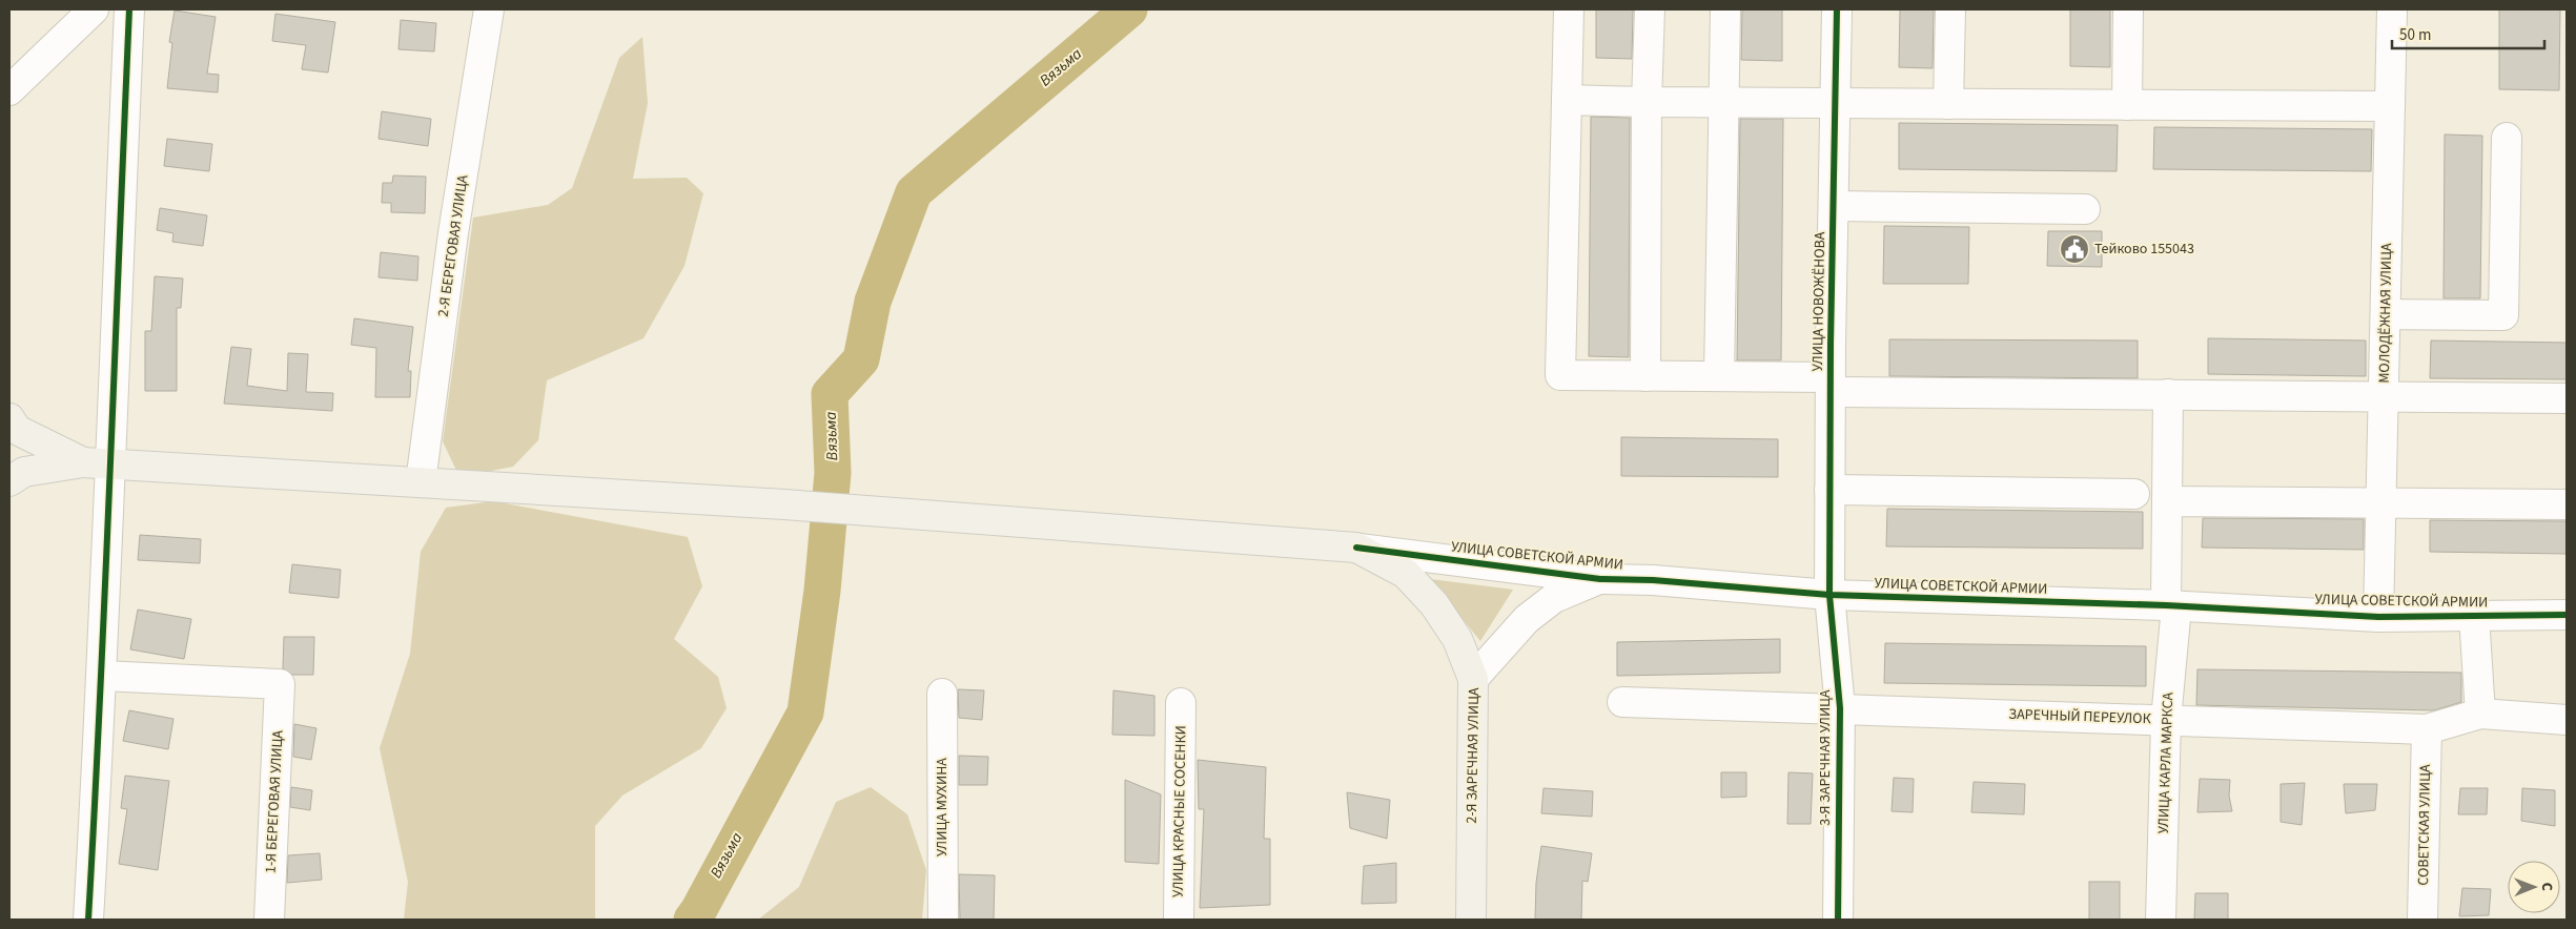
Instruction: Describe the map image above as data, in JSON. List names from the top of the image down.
{
  "streets": {
    "main road": ["2-Я ЗАРЕЧНАЯ УЛИЦА"],
    "street": [
      "2-Я БЕРЕГОВАЯ УЛИЦА",
      "УЛИЦА НОВОЖЁНОВА",
      "МОЛОДЁЖНАЯ УЛИЦА",
      "УЛИЦА СОВЕТСКОЙ АРМИИ",
      "ЗАРЕЧНЫЙ ПЕРЕУЛОК",
      "3-Я ЗАРЕЧНАЯ УЛИЦА",
      "УЛИЦА КАРЛА МАРКСА",
      "1-Я БЕРЕГОВАЯ УЛИЦА",
      "УЛИЦА МУХИНА",
      "УЛИЦА КРАСНЫЕ СОСЕНКИ",
      "СОВЕТСКАЯ УЛИЦА"
    ]
  },
  "crossings": [
    ["УЛИЦА НОВОЖЁНОВА", "УЛИЦА СОВЕТСКОЙ АРМИИ"],
    ["УЛИЦА НОВОЖЁНОВА", "3-Я ЗАРЕЧНАЯ УЛИЦА"],
    ["МОЛОДЁЖНАЯ УЛИЦА", "УЛИЦА СОВЕТСКОЙ АРМИИ"],
    ["УЛИЦА СОВЕТСКОЙ АРМИИ", "2-Я ЗАРЕЧНАЯ УЛИЦА"],
    ["УЛИЦА СОВЕТСКОЙ АРМИИ", "3-Я ЗАРЕЧНАЯ УЛИЦА"],
    ["УЛИЦА СОВЕТСКОЙ АРМИИ", "УЛИЦА КАРЛА МАРКСА"],
    ["ЗАРЕЧНЫЙ ПЕРЕУЛОК", "3-Я ЗАРЕЧНАЯ УЛИЦА"],
    ["ЗАРЕЧНЫЙ ПЕРЕУЛОК", "УЛИЦА КАРЛА МАРКСА"],
    ["ЗАРЕЧНЫЙ ПЕРЕУЛОК", "СОВЕТСКАЯ УЛИЦА"]
  ],
  "water": ["Вязьма"],
  "places": {
    "public building": ["Тейково 155043"]
  },
  "scale_bar": "50 m",
  "north": "right"
}
